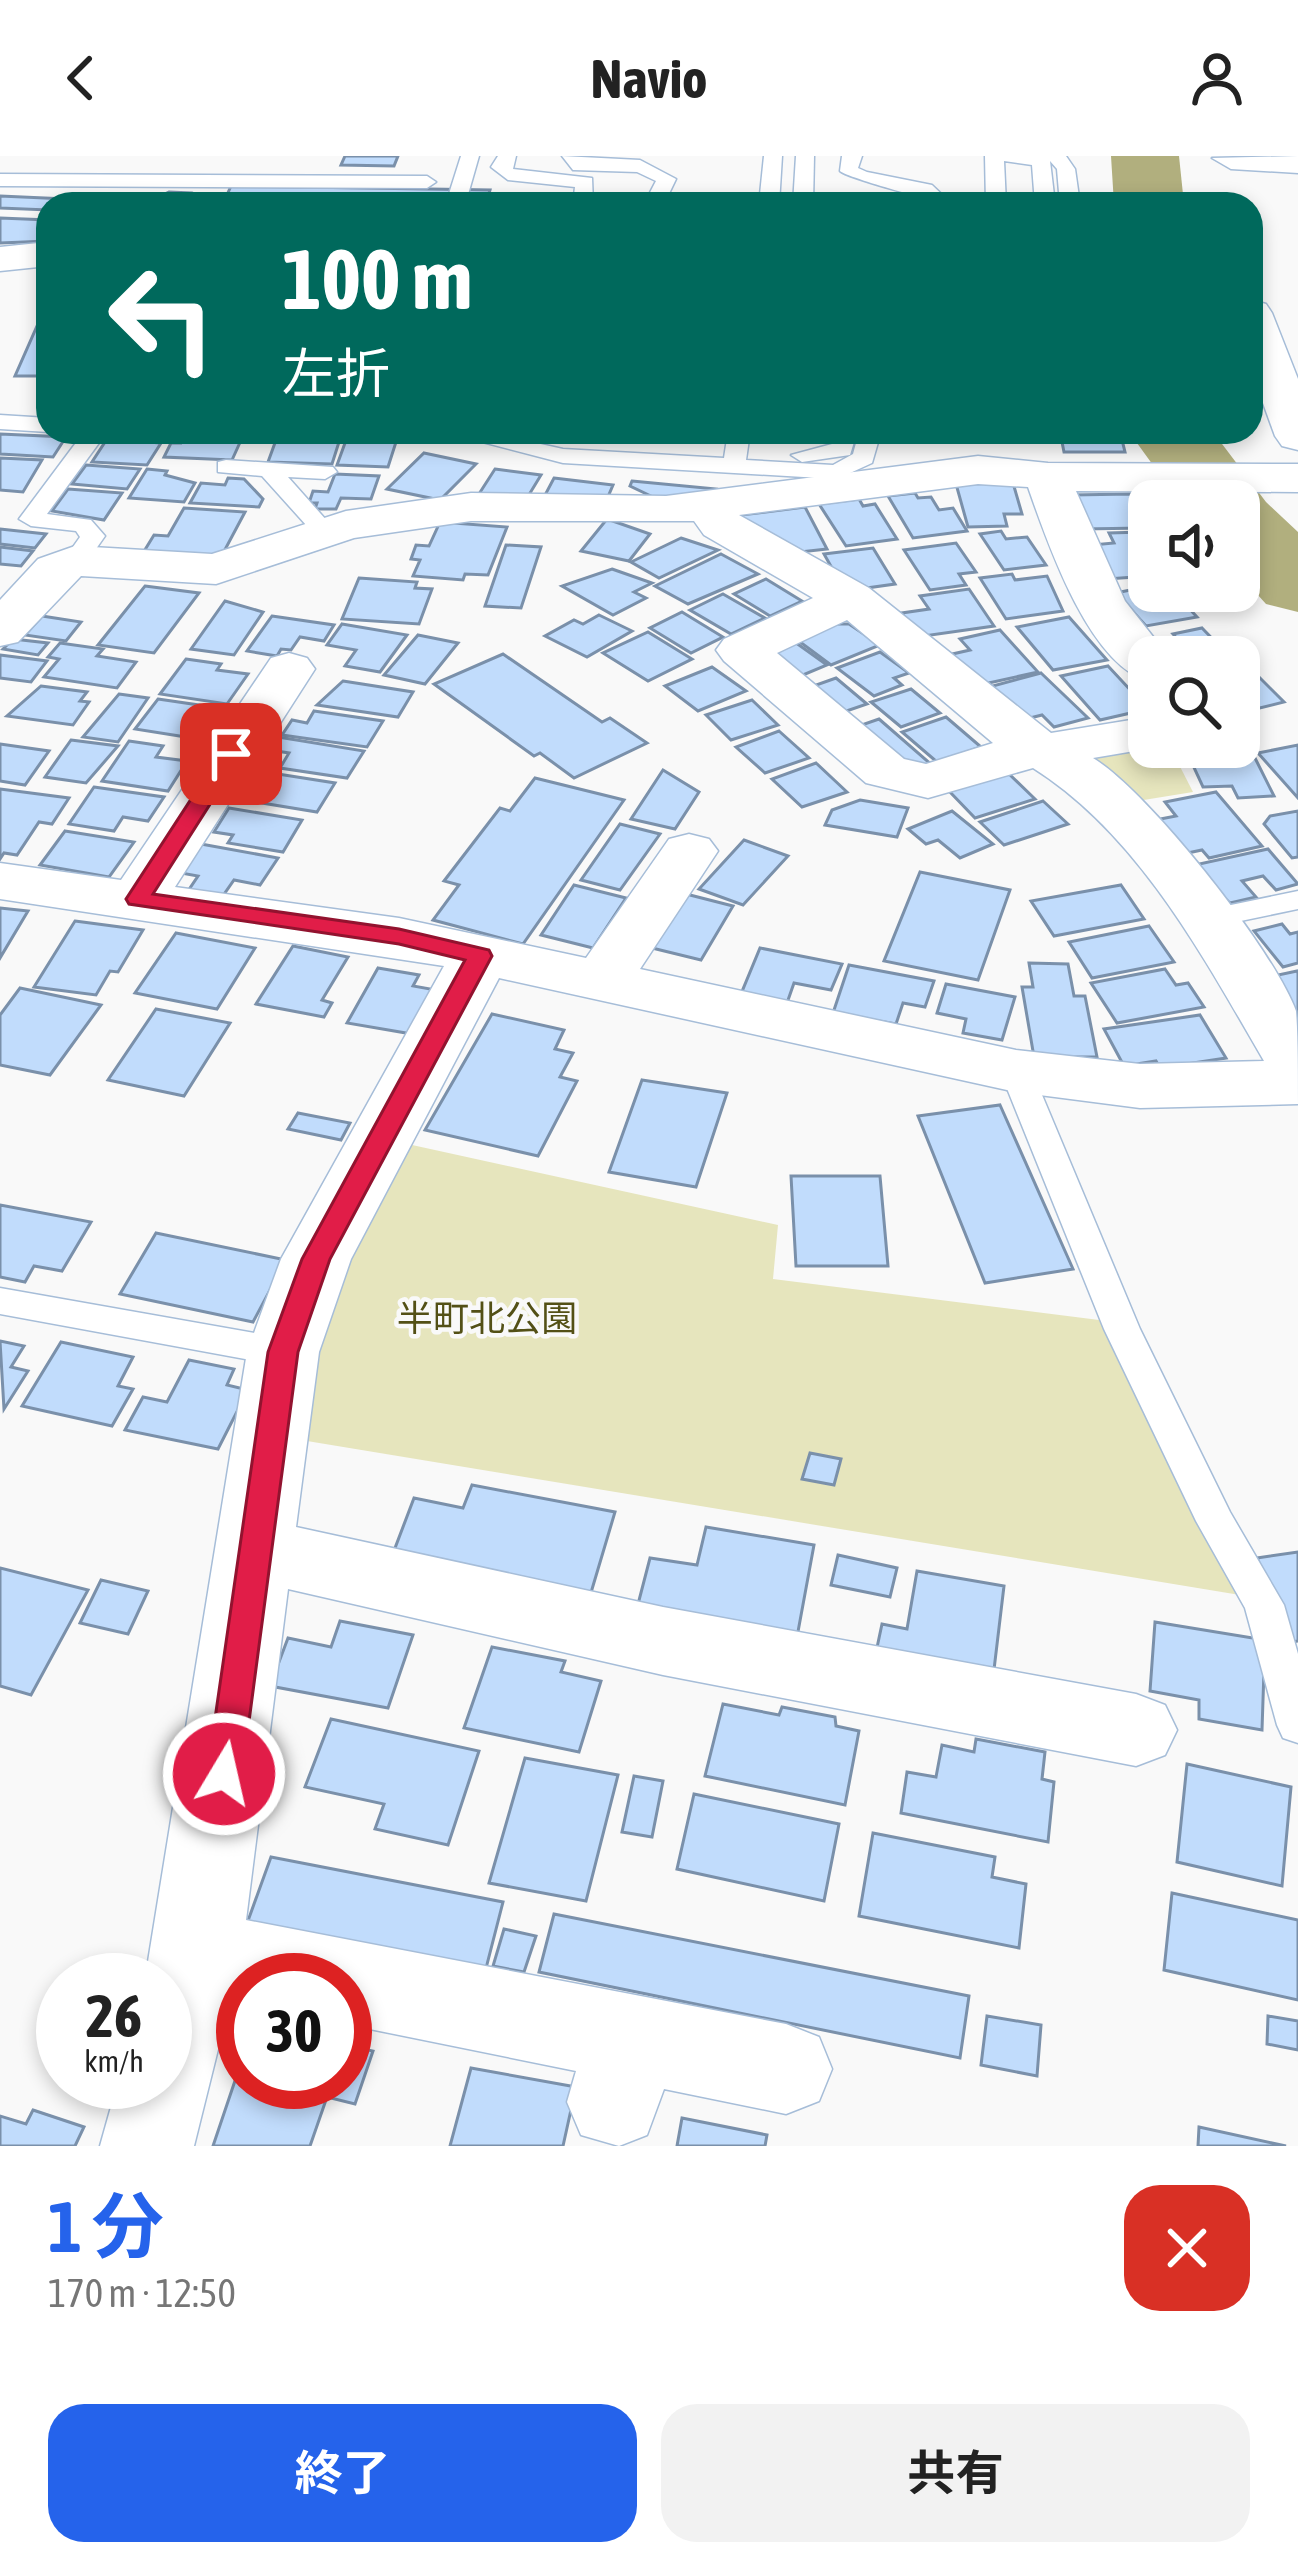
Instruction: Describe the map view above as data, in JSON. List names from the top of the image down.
{
  "parks": ["半町北公園"],
  "page": {
    "header": "Navio",
    "turn": ["100 m", "左折"],
    "speed": "26 km/h",
    "limit": "30",
    "heading": ["1 分", "170 m · 12:50"],
    "buttons": ["終了", "共有"]
  }
}
